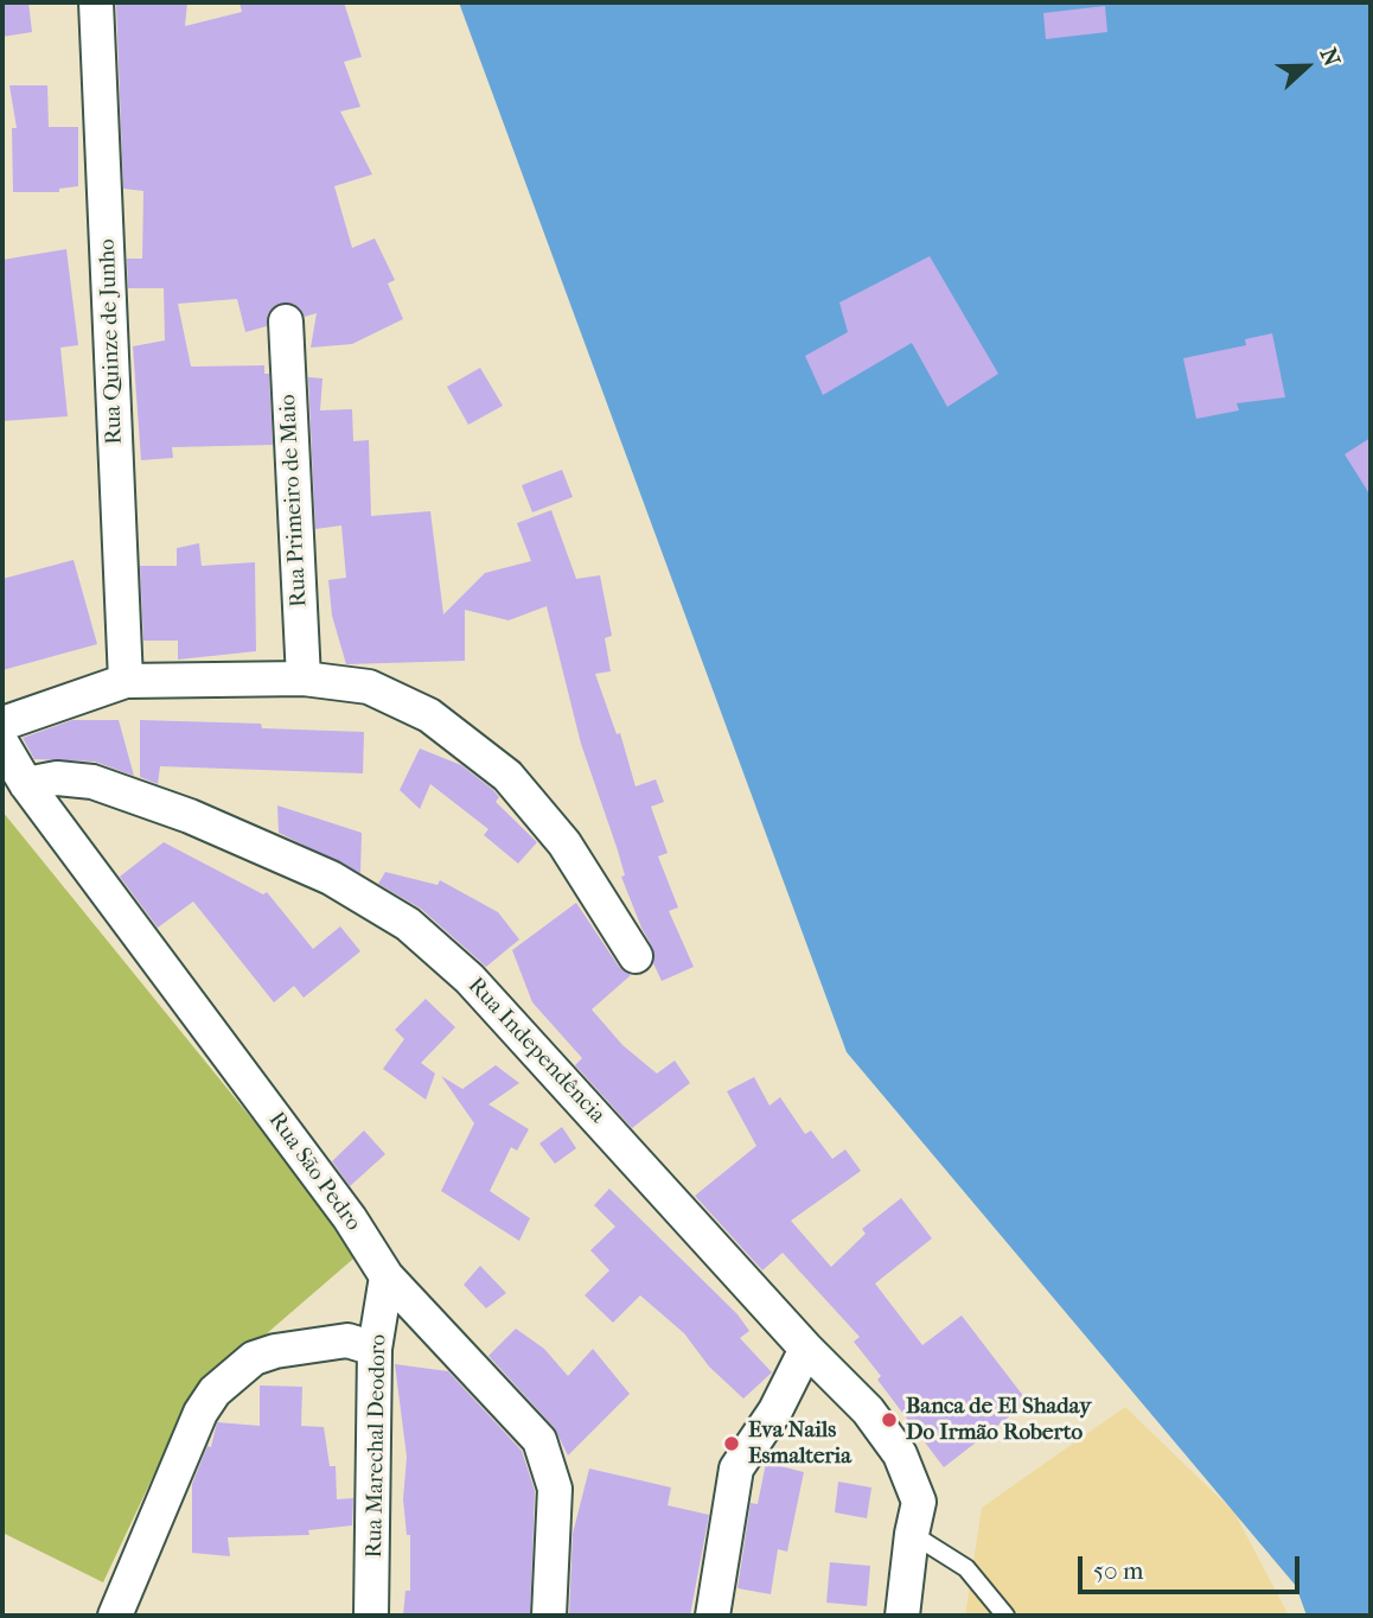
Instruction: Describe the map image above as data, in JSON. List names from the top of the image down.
{
  "streets": {
    "street": [
      "Rua Quinze de Junho",
      "Rua Primeiro de Maio",
      "Rua Independência",
      "Rua São Pedro",
      "Rua Marechal Deodoro"
    ]
  },
  "crossings": [
    ["Rua Independência", "Rua São Pedro"],
    ["Rua São Pedro", "Rua Marechal Deodoro"]
  ],
  "places": ["Banca de El Shaday Do Irmão Roberto", "Eva Nails Esmalteria"],
  "scale_bar": "50 m",
  "north": "right"
}
